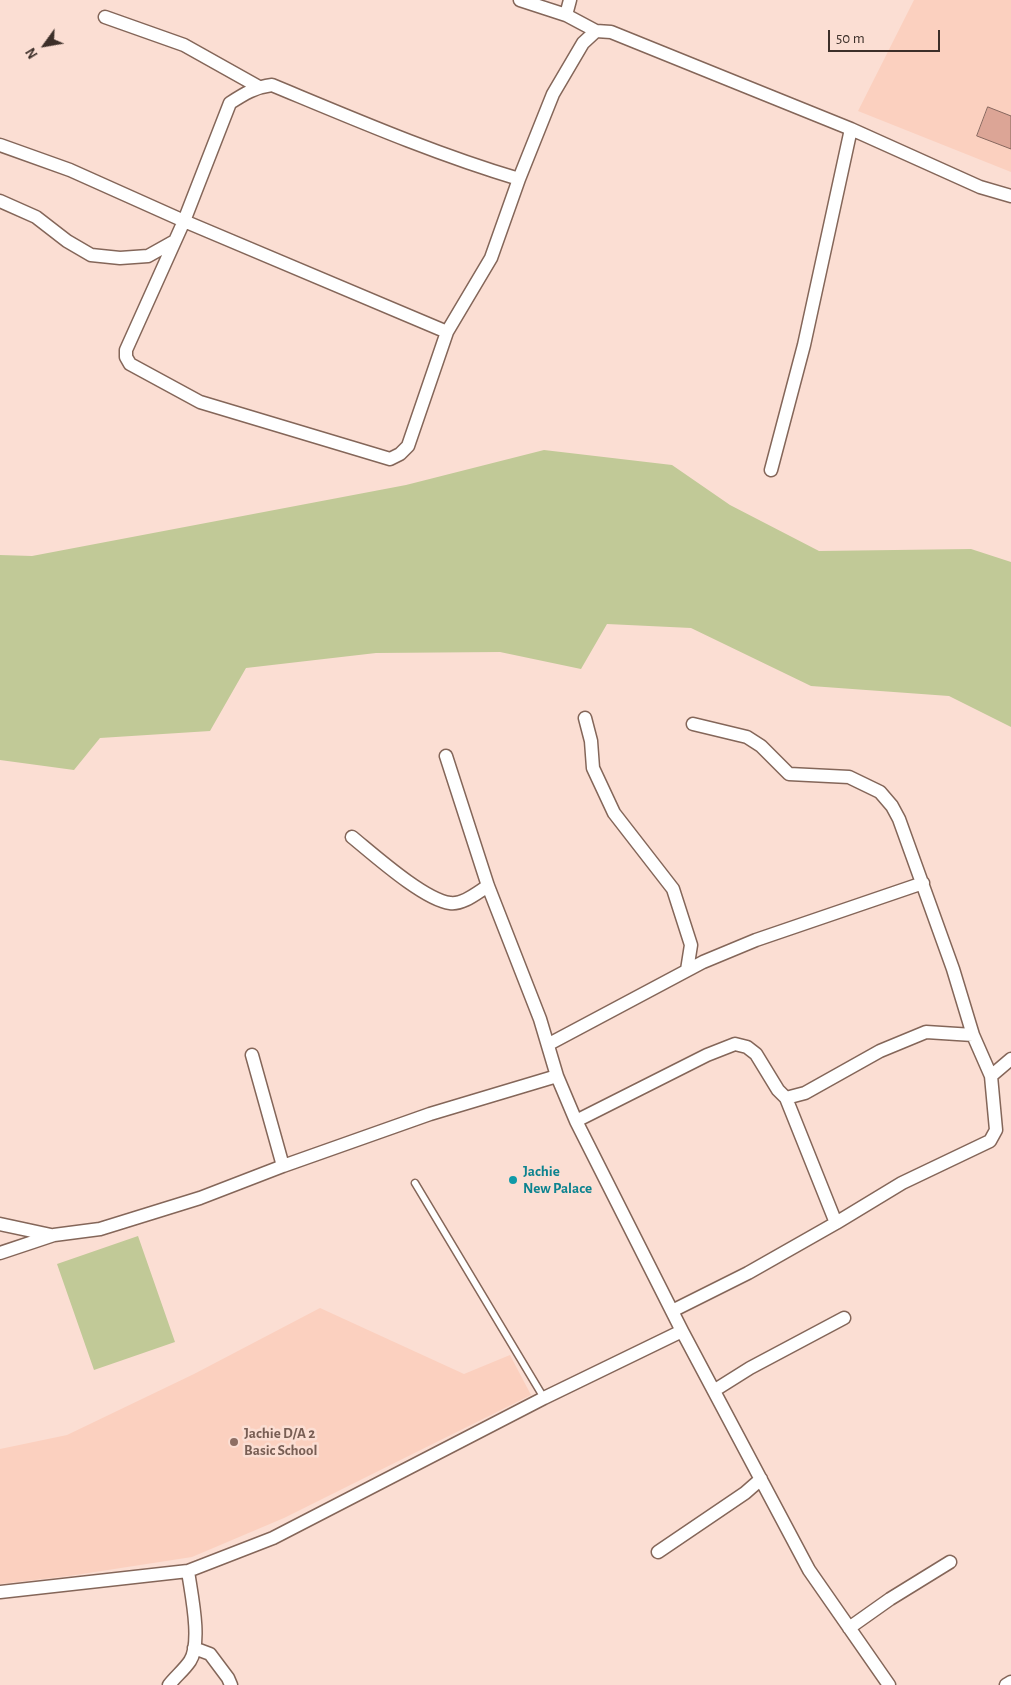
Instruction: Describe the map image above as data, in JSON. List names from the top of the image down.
{
  "places": ["Jachie New Palace", "Jachie D/A 2 Basic School"],
  "scale_bar": "50 m",
  "north": "bottom left"
}
